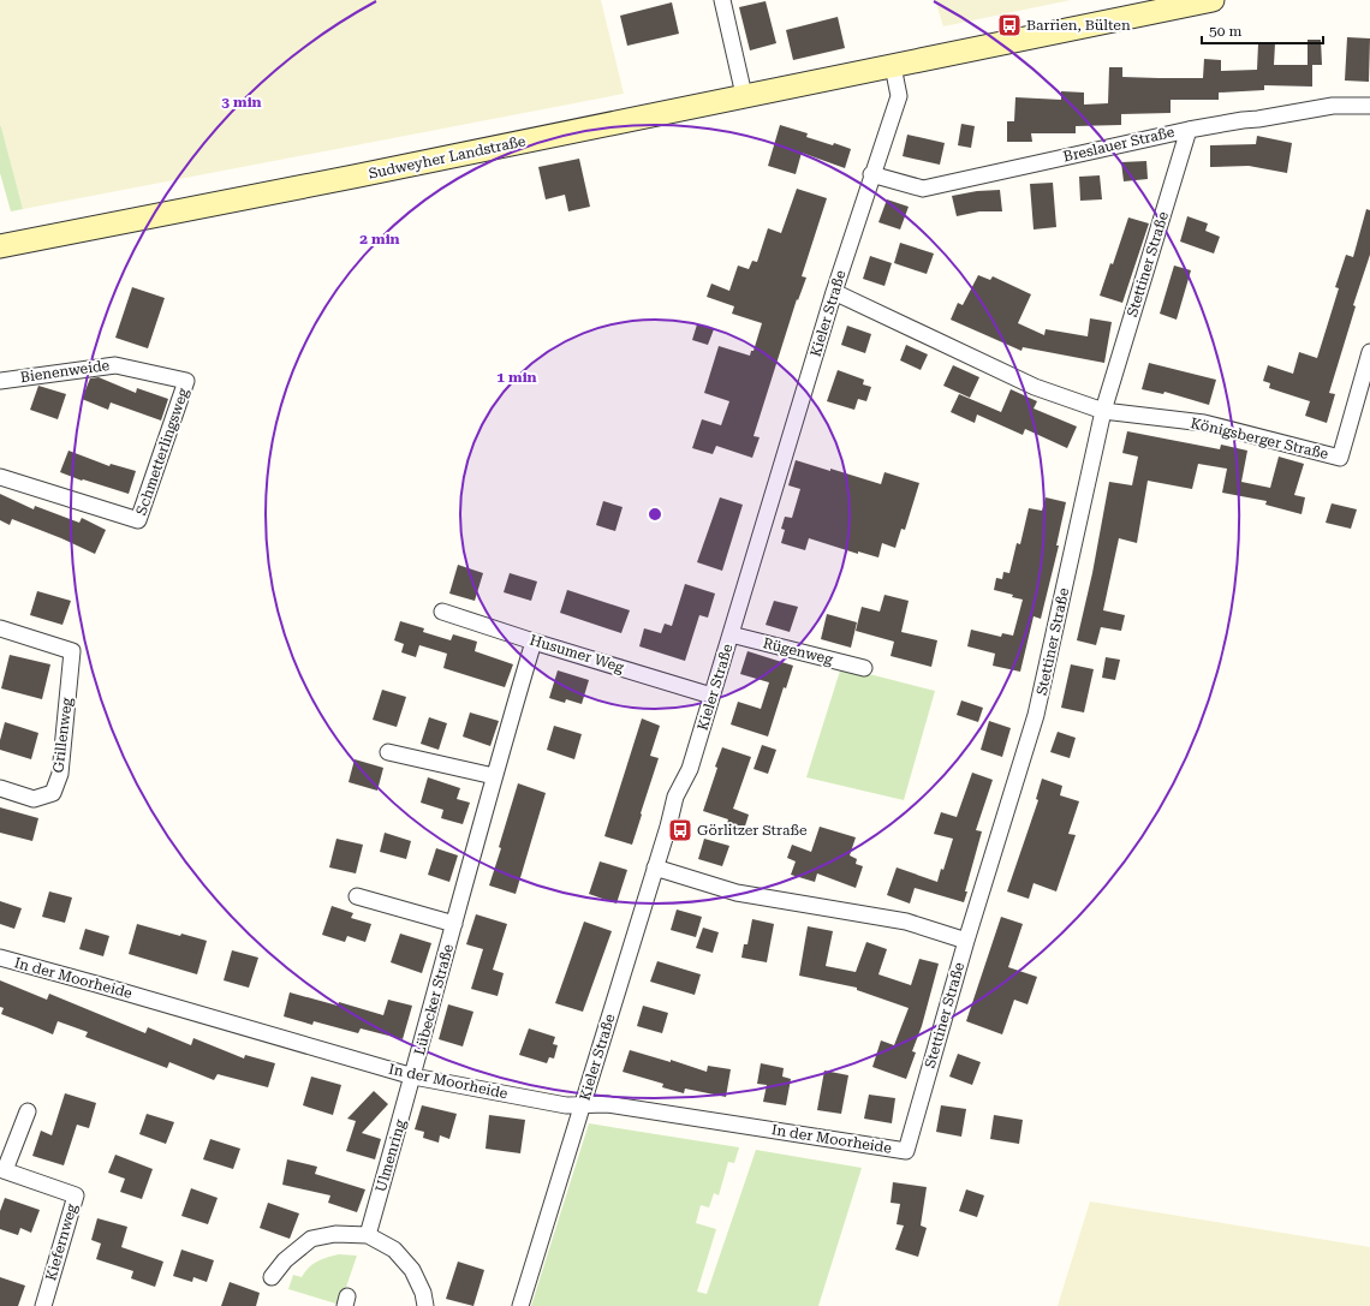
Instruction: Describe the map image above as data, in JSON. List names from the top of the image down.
{
  "streets": {
    "main road": ["Sudweyher Landstraße"],
    "street": [
      "Breslauer Straße",
      "Stettiner Straße",
      "Kieler Straße",
      "Bienenweide",
      "Königsberger Straße",
      "Schmetterlingsweg",
      "Rügenweg",
      "Husumer Weg",
      "Grillenweg",
      "In der Moorheide",
      "Lübecker Straße",
      "Ulmenring",
      "Kiefernweg"
    ]
  },
  "crossings": [
    ["Breslauer Straße", "Stettiner Straße"],
    ["Breslauer Straße", "Kieler Straße"],
    ["Sudweyher Landstraße", "Kieler Straße"],
    ["Stettiner Straße", "Königsberger Straße"],
    ["Stettiner Straße", "In der Moorheide"],
    ["Kieler Straße", "Königsberger Straße"],
    ["Kieler Straße", "Rügenweg"],
    ["Kieler Straße", "Husumer Weg"],
    ["Kieler Straße", "In der Moorheide"],
    ["Bienenweide", "Schmetterlingsweg"],
    ["Husumer Weg", "Lübecker Straße"],
    ["In der Moorheide", "Lübecker Straße"],
    ["In der Moorheide", "Ulmenring"],
    ["Lübecker Straße", "Ulmenring"]
  ],
  "places": {
    "bus stop": ["Barrien, Bülten", "Görlitzer Straße"]
  },
  "scale_bar": "50 m",
  "rings": ["3 min", "2 min", "1 min"]
}
